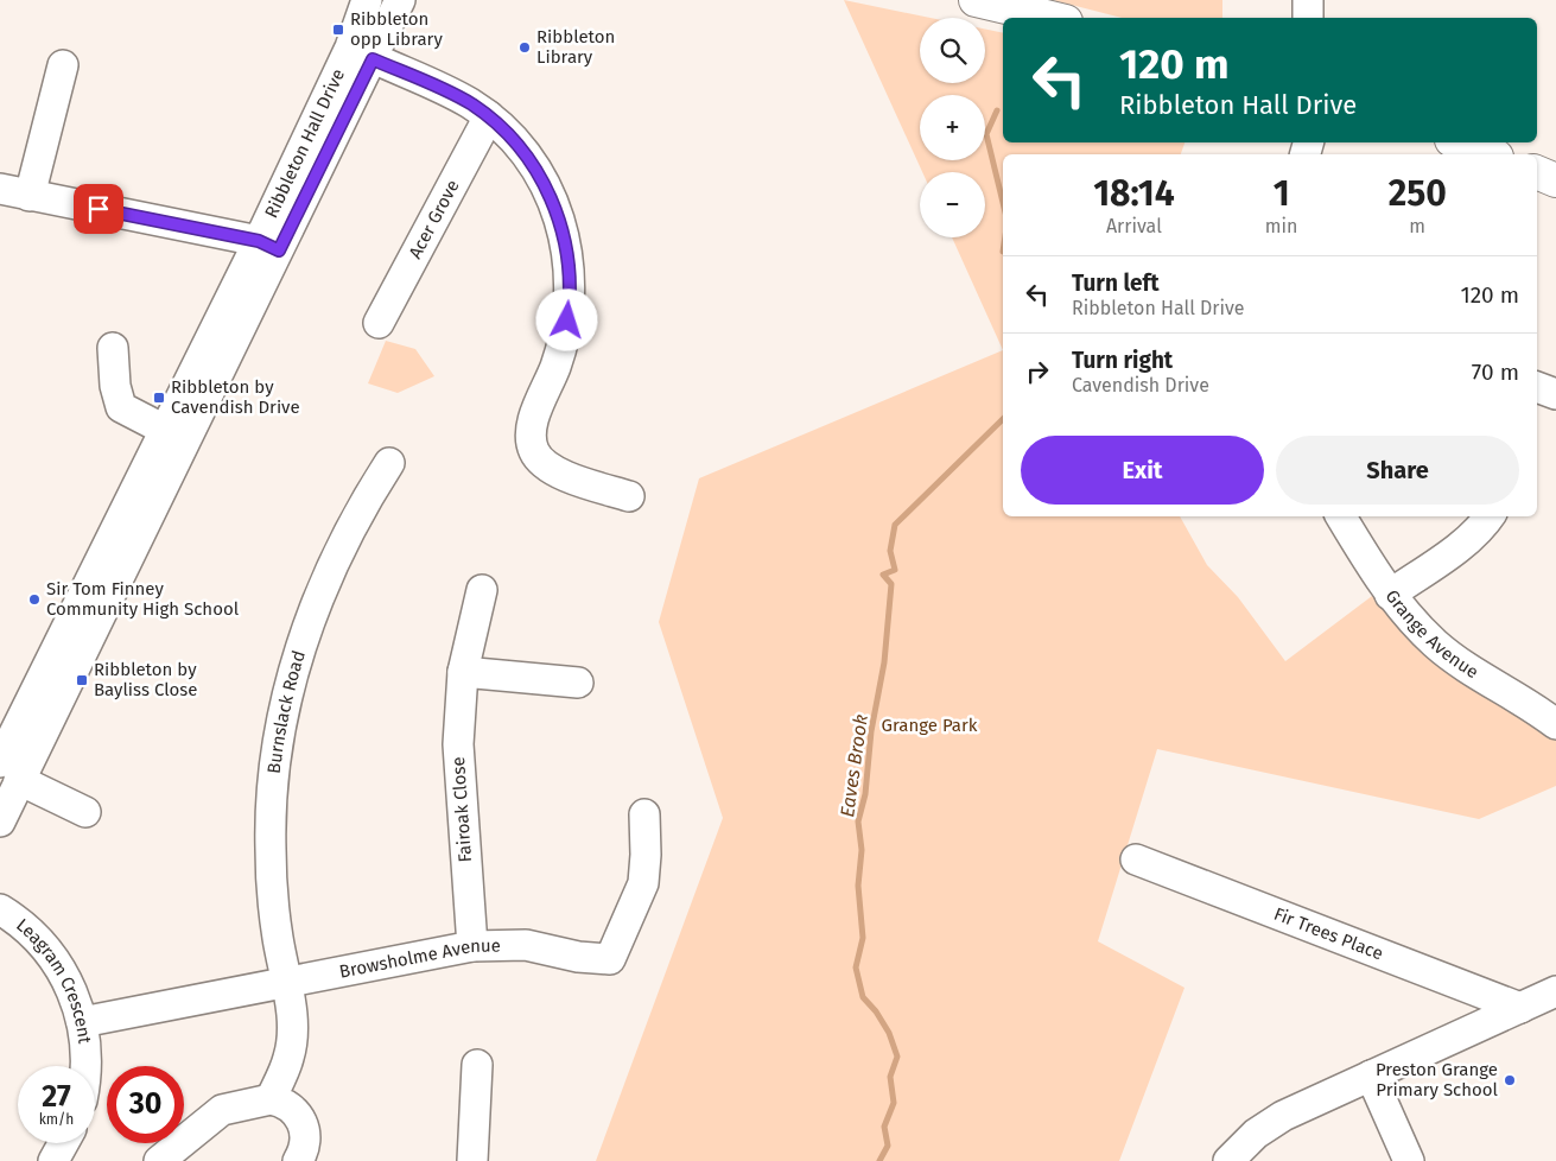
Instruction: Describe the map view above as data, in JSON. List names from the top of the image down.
{
  "streets": {
    "street": [
      "Ribbleton Hall Drive",
      "Acer Grove",
      "Grange Avenue",
      "Burnslack Road",
      "Fairoak Close",
      "Fir Trees Place",
      "Browsholme Avenue",
      "Leagram Crescent"
    ]
  },
  "crossings": [
    ["Burnslack Road", "Browsholme Avenue"],
    ["Fairoak Close", "Browsholme Avenue"],
    ["Browsholme Avenue", "Leagram Crescent"]
  ],
  "water": ["Eaves Brook"],
  "parks": ["Grange Park"],
  "places": {
    "transit": ["Ribbleton opp Library", "Ribbleton by Cavendish Drive", "Ribbleton by Bayliss Close"],
    "other": ["Ribbleton Library", "Sir Tom Finney Community High School", "Preston Grange Primary School"]
  },
  "page": {
    "map_buttons": ["+", "−"],
    "turn": ["120 m", "Ribbleton Hall Drive"],
    "eta": [
      "18:14",
      "Arrival",
      "1",
      "min",
      "250",
      "m"
    ],
    "list": [
      {
        "name": "Turn left",
        "note": "Ribbleton Hall Drive",
        "value": "120 m"
      },
      {
        "name": "Turn right",
        "note": "Cavendish Drive",
        "value": "70 m"
      }
    ],
    "buttons": ["Exit", "Share"],
    "speed": "27 km/h",
    "limit": "30"
  }
}
